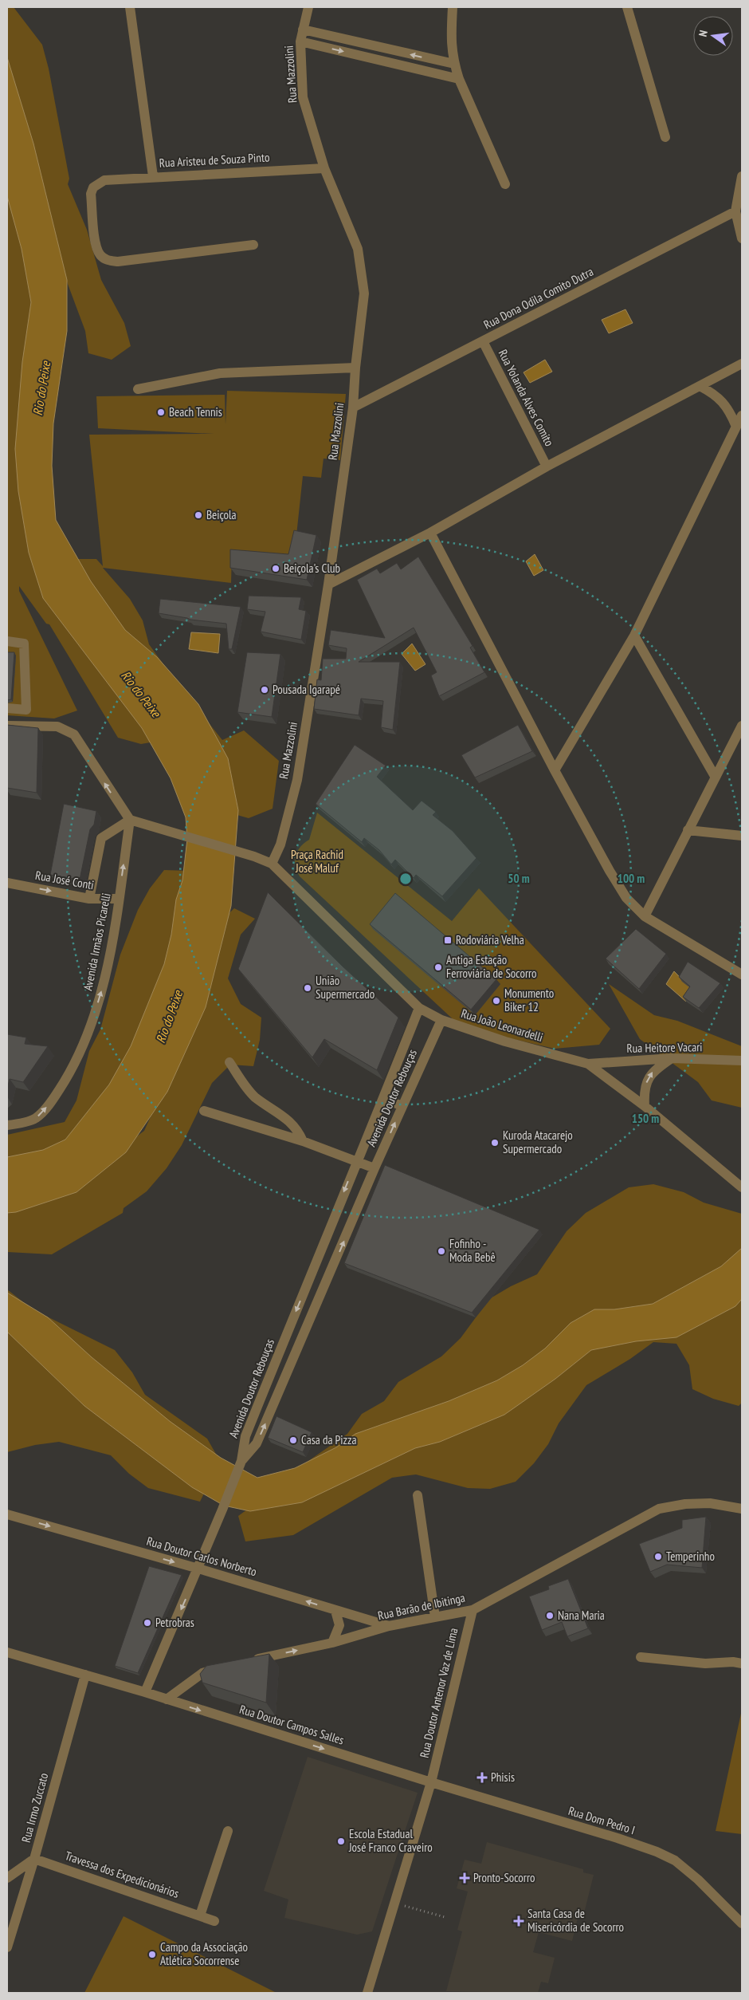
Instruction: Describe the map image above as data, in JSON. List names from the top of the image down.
{
  "streets": {
    "street": [
      "Rua Mazzolini",
      "Rua Aristeu de Souza Pinto",
      "Rua Dona Odila Comito Dutra",
      "Rua Yolanda Alves Comito",
      "Rua José Conti",
      "Avenida Irmãos Picarelli",
      "Rua João Leonardelli",
      "Rua Heitore Vacari",
      "Avenida Doutor Rebouças",
      "Rua Doutor Carlos Norberto",
      "Rua Barão de Ibitinga",
      "Rua Doutor Antenor Vaz de Lima",
      "Rua Doutor Campos Salles",
      "Rua Irmo Zuccato",
      "Rua Dom Pedro I",
      "Travessa dos Expedicionários"
    ]
  },
  "crossings": [
    ["Rua Mazzolini", "Rua Aristeu de Souza Pinto"],
    ["Rua Mazzolini", "Rua Dona Odila Comito Dutra"],
    ["Rua Mazzolini", "Rua João Leonardelli"],
    ["Rua Dona Odila Comito Dutra", "Rua Yolanda Alves Comito"],
    ["Rua José Conti", "Avenida Irmãos Picarelli"],
    ["Rua João Leonardelli", "Rua Heitore Vacari"],
    ["Rua João Leonardelli", "Avenida Doutor Rebouças"],
    ["Rua Doutor Carlos Norberto", "Rua Barão de Ibitinga"],
    ["Rua Barão de Ibitinga", "Rua Doutor Antenor Vaz de Lima"],
    ["Rua Doutor Antenor Vaz de Lima", "Rua Doutor Campos Salles"],
    ["Rua Doutor Antenor Vaz de Lima", "Rua Dom Pedro I"],
    ["Rua Doutor Campos Salles", "Rua Dom Pedro I"],
    ["Rua Irmo Zuccato", "Travessa dos Expedicionários"]
  ],
  "one_way": ["Rua José Conti", "Avenida Irmãos Picarelli", "Rua Doutor Campos Salles"],
  "water": ["Rio do Peixe"],
  "parks": ["Praça Rachid José Maluf"],
  "places": {
    "other": [
      "Beach Tennis",
      "Beiçola",
      "Beiçola's Club",
      "Pousada Igarapé",
      "Antiga Estação Ferroviária de Socorro",
      "União Supermercado",
      "Monumento Biker 12",
      "Kuroda Atacarejo Supermercado",
      "Fofinho - Moda Bebê",
      "Casa da Pizza",
      "Temperinho",
      "Nana Maria",
      "Petrobras",
      "Escola Estadual José Franco Craveiro",
      "Campo da Associação Atlética Socorrense"
    ],
    "transit": ["Rodoviária Velha"],
    "health": ["Phisis", "Pronto-Socorro", "Santa Casa de Misericórdia de Socorro"]
  },
  "north": "left",
  "rings": ["50 m", "100 m", "150 m"]
}
